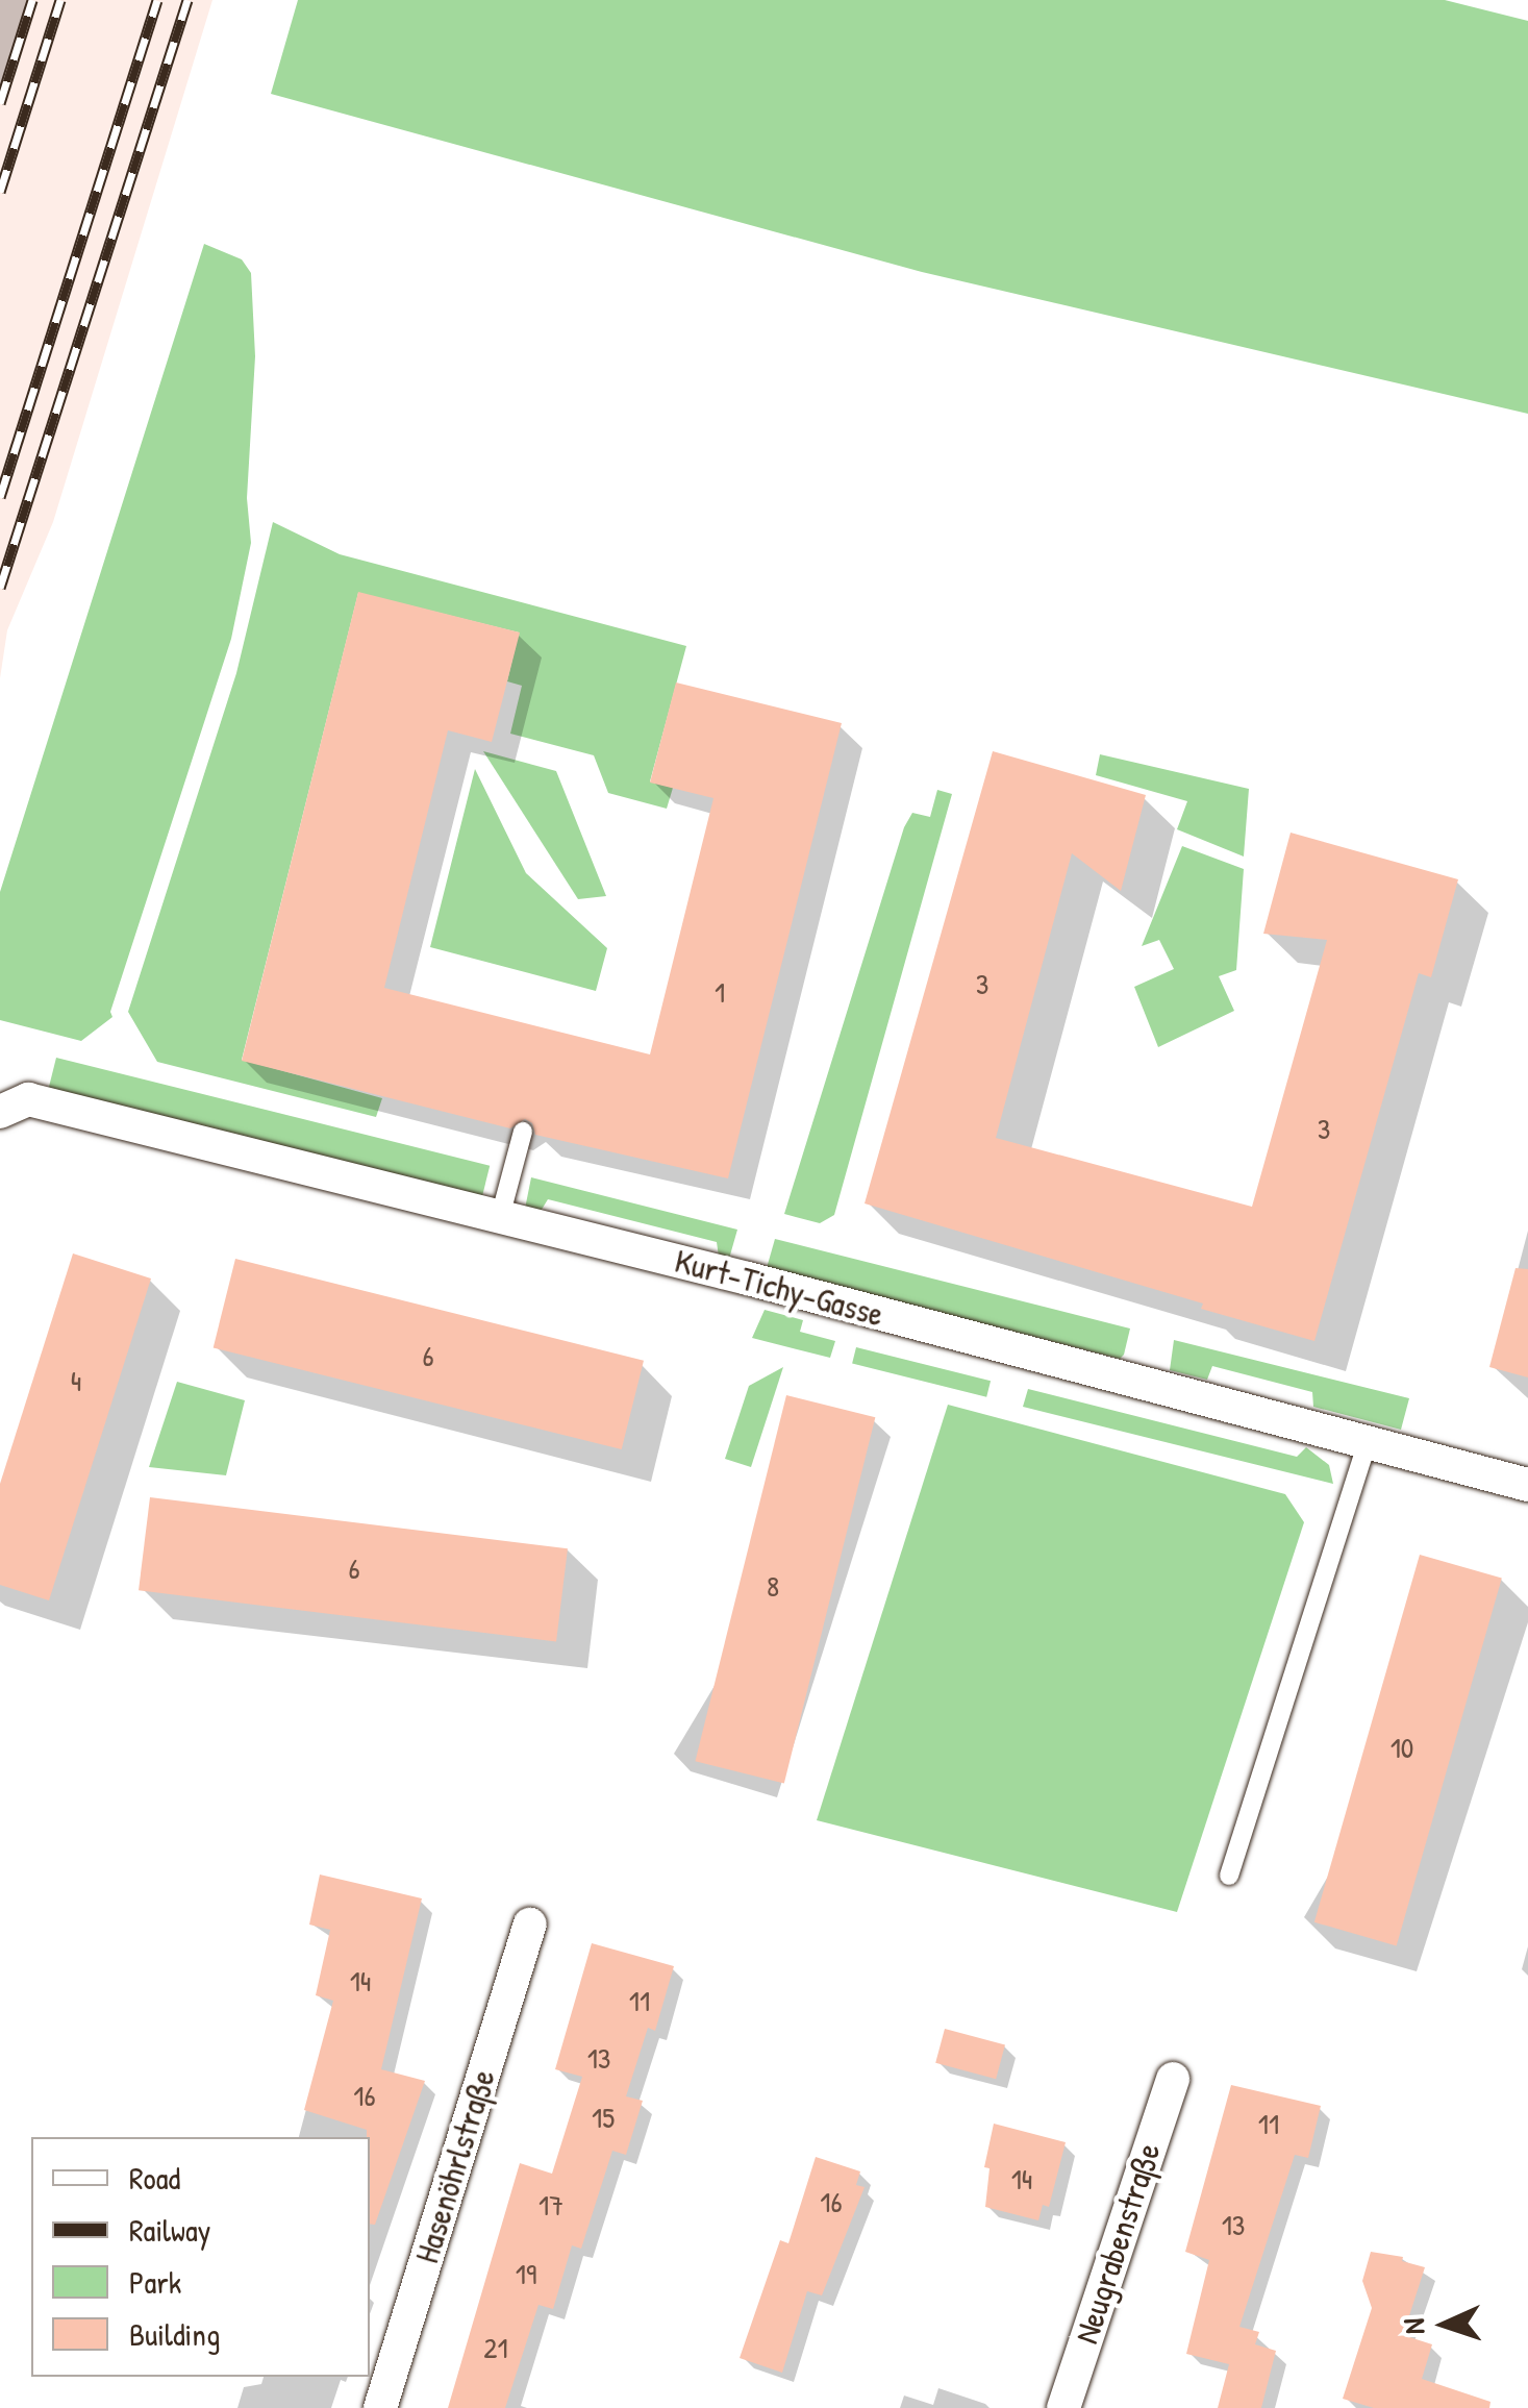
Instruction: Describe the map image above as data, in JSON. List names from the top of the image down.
{
  "streets": {
    "street": ["Kurt-Tichy-Gasse", "Hasenöhrlstraße", "Neugrabenstraße"]
  },
  "house_numbers": [
    "3",
    "1",
    "3",
    "6",
    "4",
    "6",
    "8",
    "10",
    "14",
    "11",
    "13",
    "16",
    "15",
    "11",
    "14",
    "16",
    "17",
    "13",
    "19",
    "21"
  ],
  "legend": [
    "Road",
    "Railway",
    "Park",
    "Building"
  ],
  "north": "left"
}
